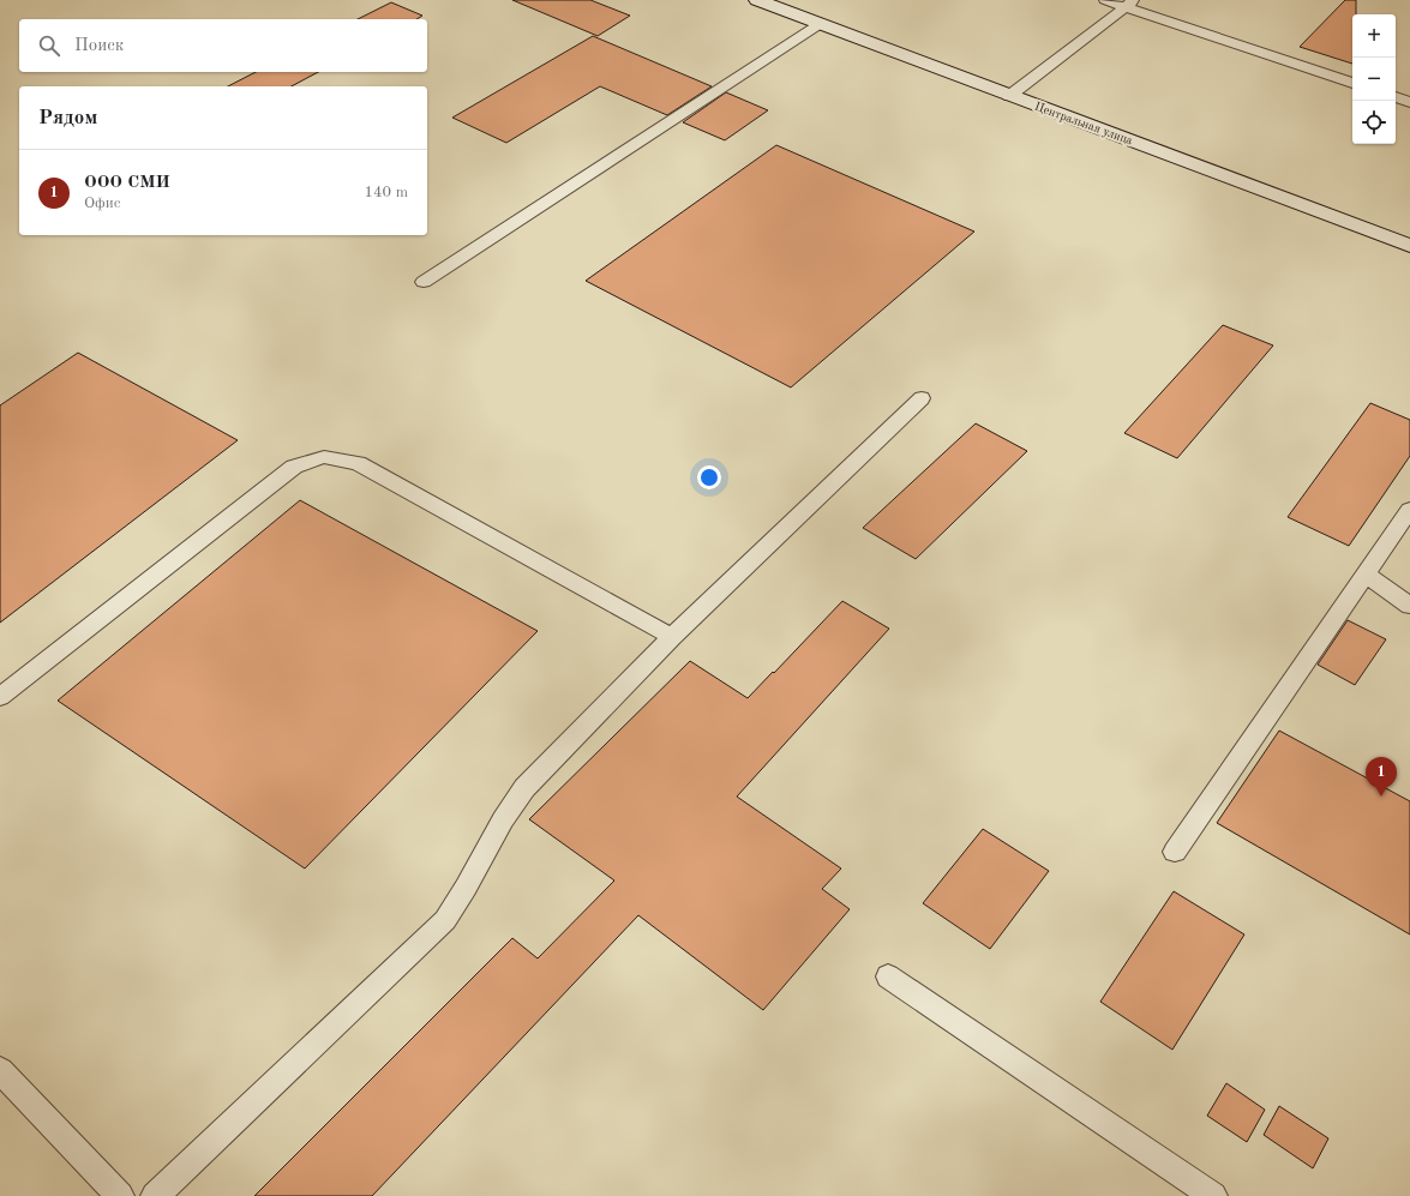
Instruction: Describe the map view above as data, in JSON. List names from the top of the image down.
{
  "streets": {
    "street": ["Центральная улица"]
  },
  "page": {
    "map_buttons": ["+", "−"],
    "search": "Поиск",
    "heading": "Рядом",
    "list": [
      {
        "mark": "1",
        "name": "ООО СМИ",
        "note": "Офис",
        "value": "140 m"
      }
    ],
    "pins": "1"
  }
}
